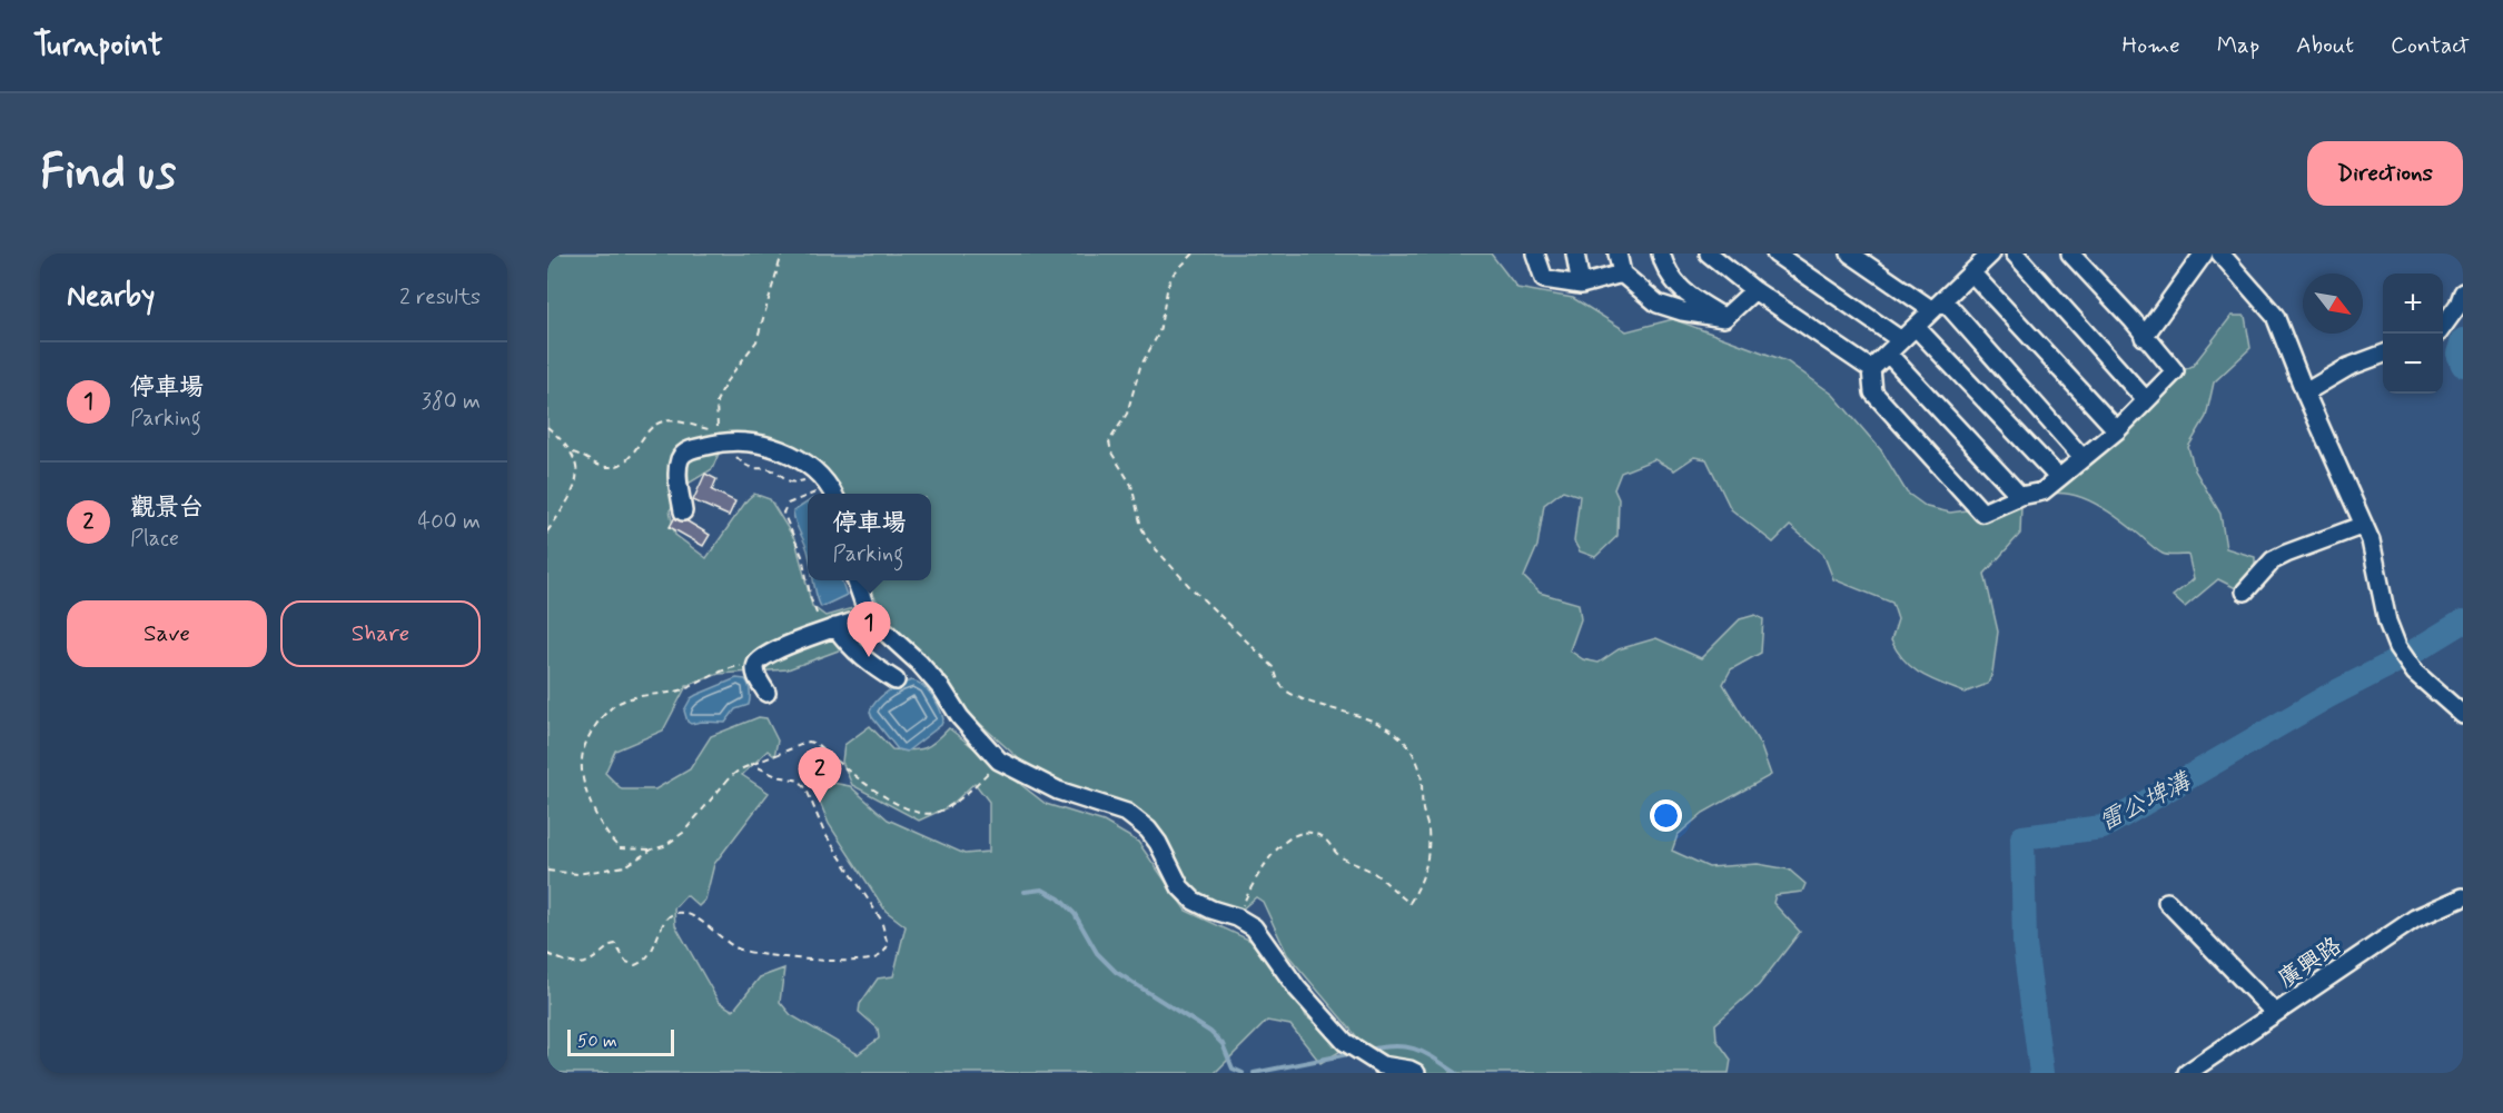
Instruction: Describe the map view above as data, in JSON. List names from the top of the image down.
{
  "streets": {
    "street": ["廣興路"]
  },
  "water": ["雷公埤溝"],
  "scale_bar": "50 m",
  "north": "bottom right",
  "page": {
    "header": "Turnpoint",
    "nav": [
      "Home",
      "Map",
      "About",
      "Contact"
    ],
    "buttons": [
      "Directions",
      ["Save", "Share"]
    ],
    "title": "Find us",
    "heading": ["Nearby", "2 results"],
    "map_buttons": ["+", "−"],
    "list": [
      {
        "mark": "1",
        "name": "停車場",
        "note": "Parking",
        "value": "380 m"
      },
      {
        "mark": "2",
        "name": "觀景台",
        "note": "Place",
        "value": "400 m"
      }
    ],
    "popup": ["停車場", "Parking"],
    "pins": ["1", "2"],
    "scale": "50 m"
  }
}
